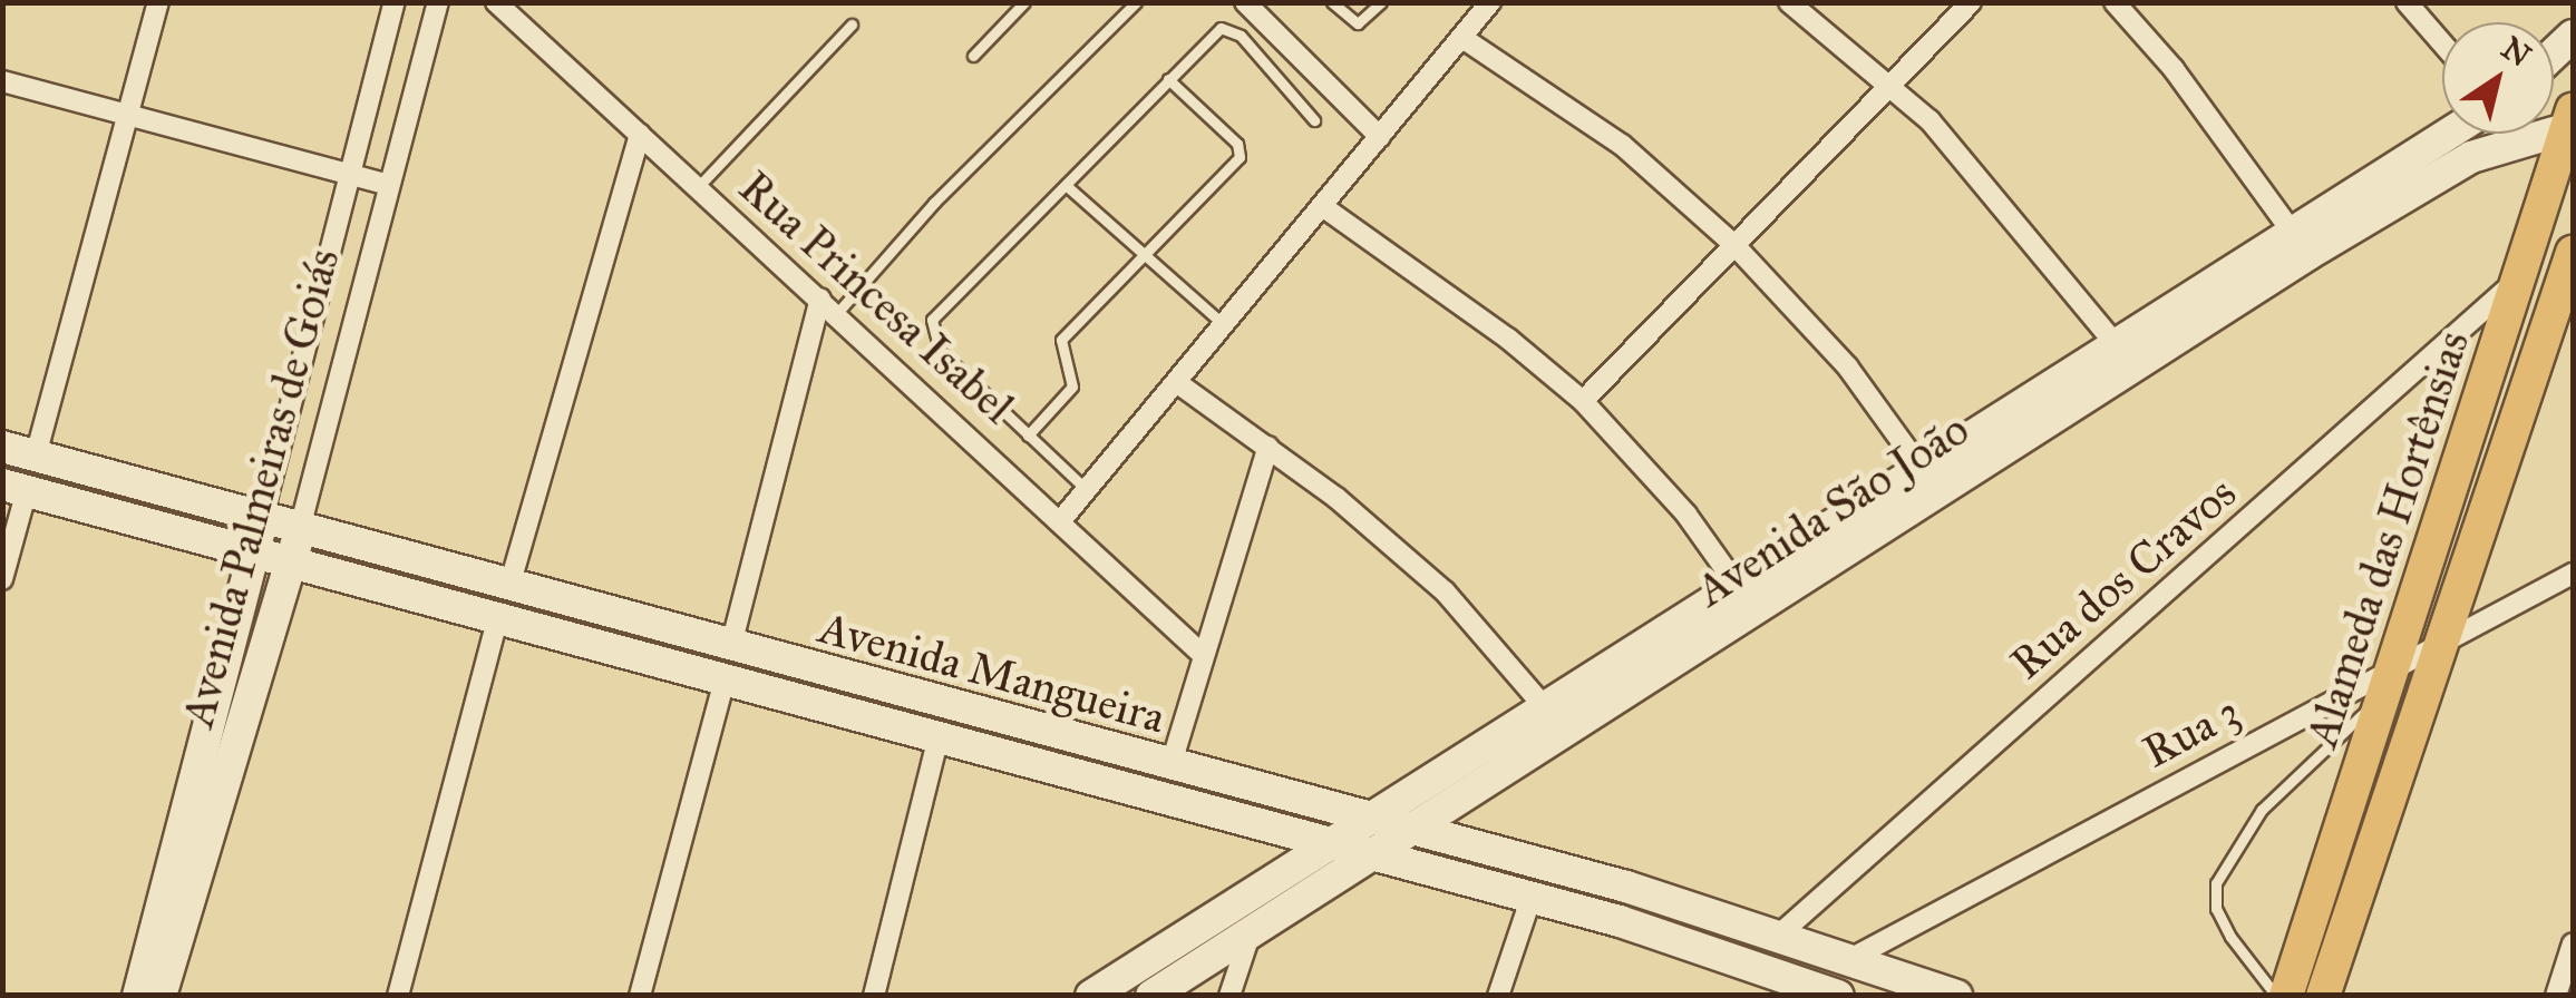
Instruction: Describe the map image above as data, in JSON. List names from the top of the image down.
{
  "streets": {
    "main road": ["Alameda das Hortênsias"],
    "street": [
      "Rua Princesa Isabel",
      "Avenida Palmeiras de Goiás",
      "Avenida São João",
      "Rua dos Cravos",
      "Avenida Mangueira",
      "Rua 3"
    ]
  },
  "crossings": [
    ["Avenida Palmeiras de Goiás", "Avenida Mangueira"],
    ["Avenida São João", "Alameda das Hortênsias"],
    ["Avenida São João", "Avenida Mangueira"],
    ["Alameda das Hortênsias", "Rua dos Cravos"],
    ["Alameda das Hortênsias", "Rua 3"],
    ["Rua dos Cravos", "Avenida Mangueira"],
    ["Avenida Mangueira", "Rua 3"]
  ],
  "north": "top right"
}
